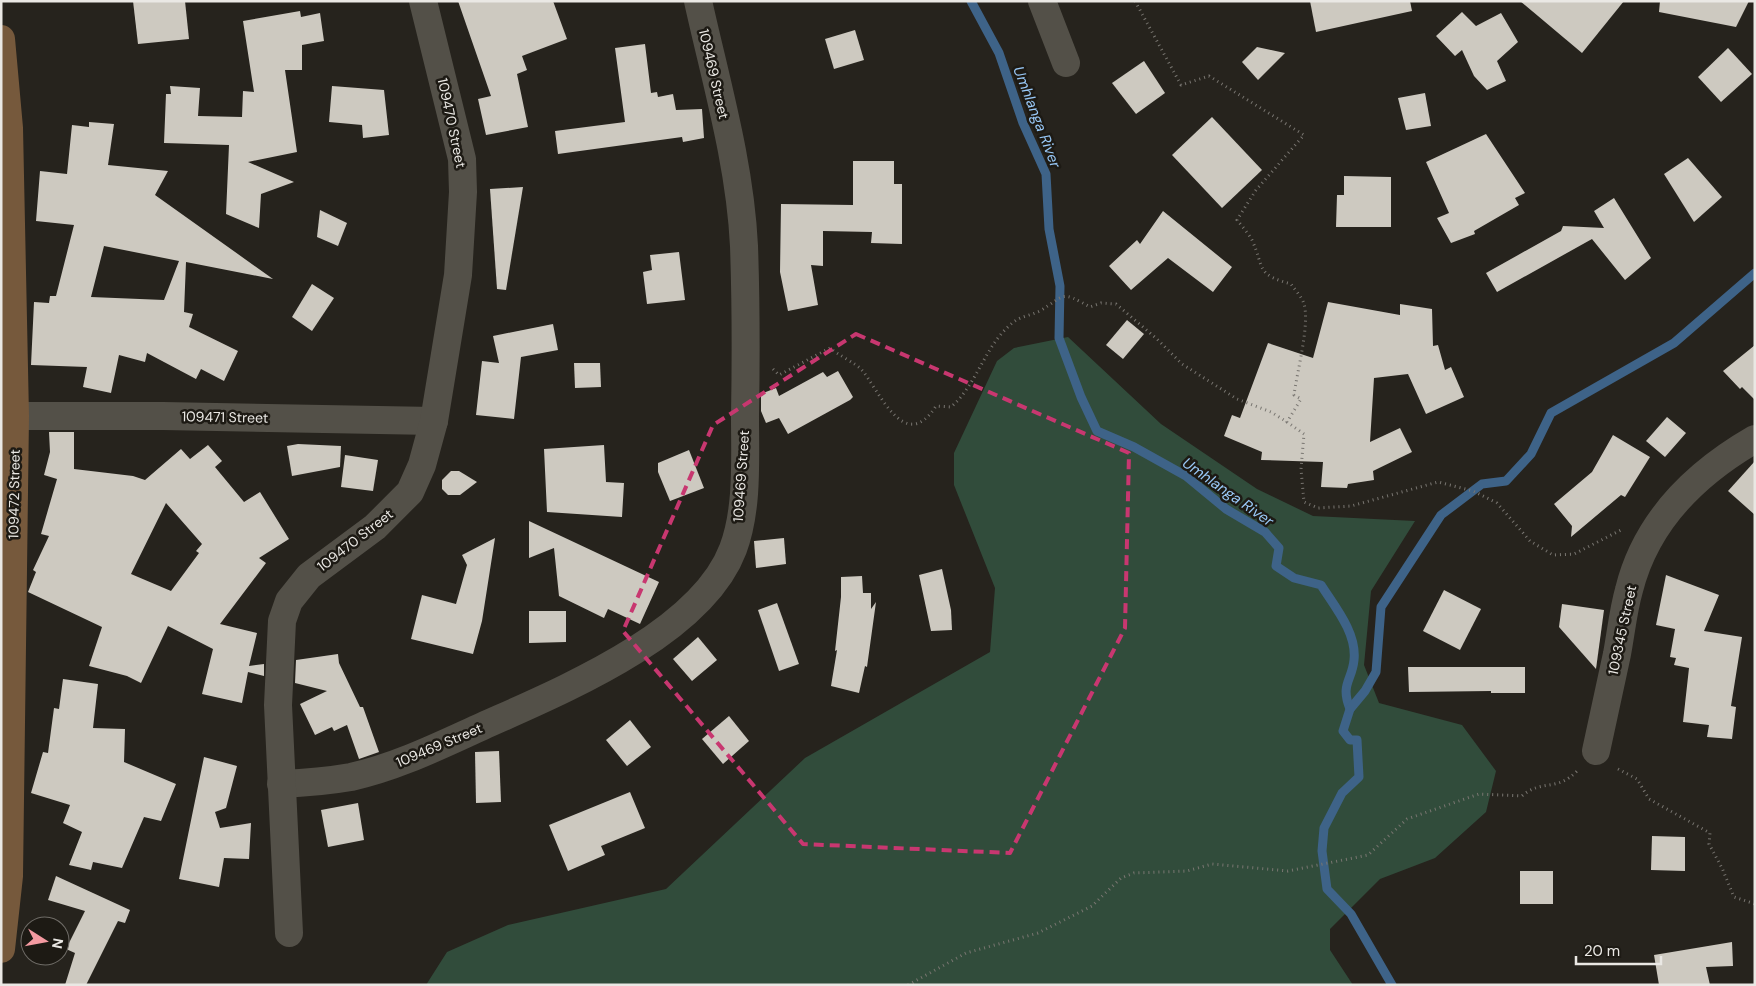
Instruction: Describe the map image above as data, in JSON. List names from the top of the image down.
{
  "streets": {
    "street": [
      "109469 Street",
      "109470 Street",
      "109471 Street",
      "109472 Street",
      "109345 Street"
    ]
  },
  "crossings": [
    ["109469 Street", "109470 Street"],
    ["109470 Street", "109471 Street"],
    ["109471 Street", "109472 Street"]
  ],
  "water": ["Umhlanga River"],
  "scale_bar": "20 m",
  "north": "right"
}
